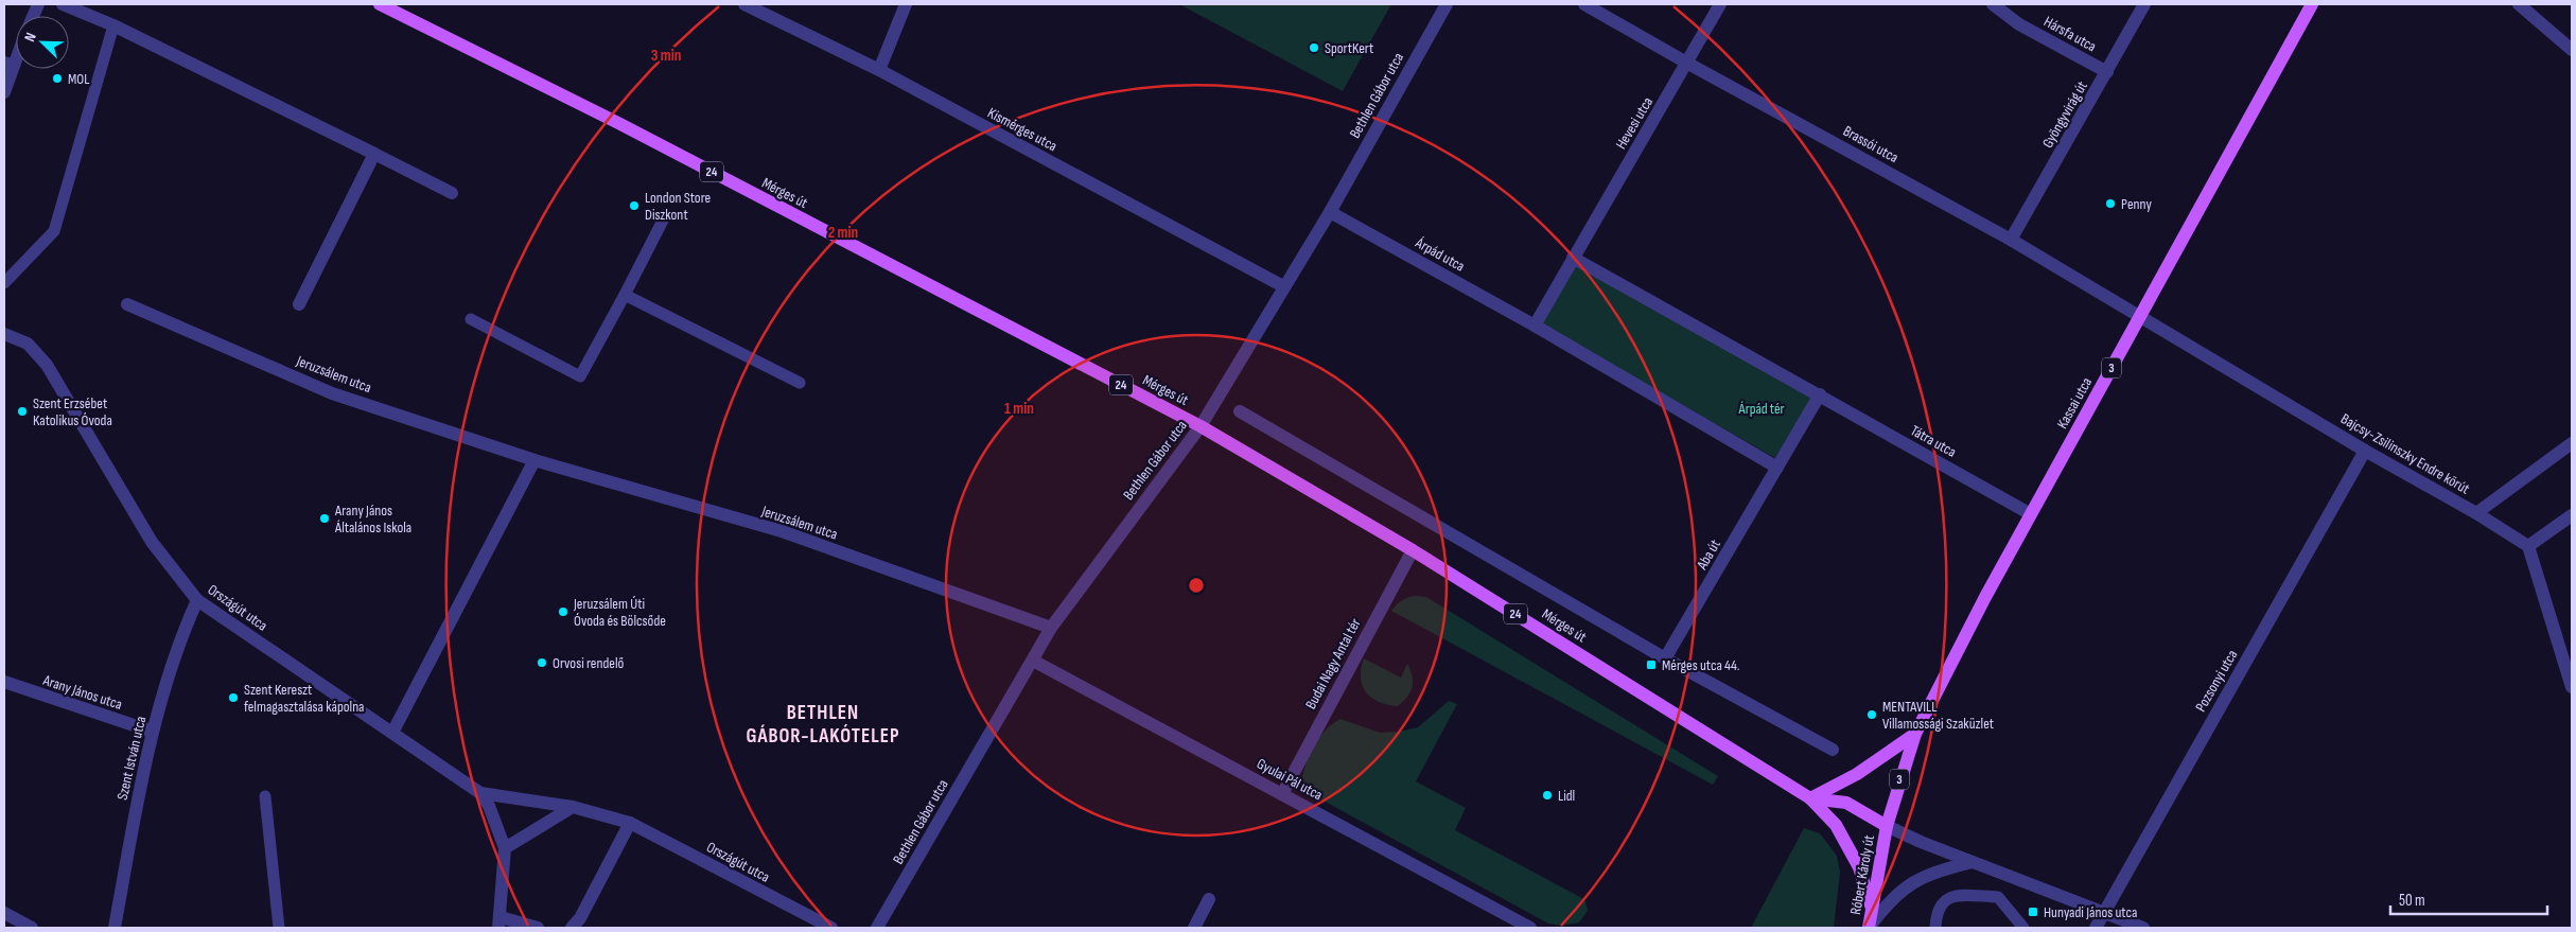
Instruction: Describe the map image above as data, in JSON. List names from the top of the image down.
{
  "streets": {
    "main road": [
      "24",
      "Mérges út",
      "3",
      "Kassai utca",
      "Róbert Károly út"
    ],
    "street": [
      "Hársfa utca",
      "Bethlen Gábor utca",
      "Gyöngyvirág út",
      "Hevesi utca",
      "Kismérges utca",
      "Brassói utca",
      "Árpád utca",
      "Jeruzsálem utca",
      "Tátra utca",
      "Bajcsy-Zsilinszky Endre körút",
      "Aba út",
      "Országút utca",
      "Budai Nagy Antal tér",
      "Pozsonyi utca",
      "Arany János utca",
      "Szent István utca",
      "Gyulai Pál utca"
    ]
  },
  "crossings": [
    ["Hársfa utca", "Gyöngyvirág út"],
    ["Bethlen Gábor utca", "Kismérges utca"],
    ["Bethlen Gábor utca", "Mérges út"],
    ["Bethlen Gábor utca", "Árpád utca"],
    ["Bethlen Gábor utca", "Jeruzsálem utca"],
    ["Bethlen Gábor utca", "Gyulai Pál utca"],
    ["Gyöngyvirág út", "Brassói utca"],
    ["Hevesi utca", "Brassói utca"],
    ["Brassói utca", "Kassai utca"],
    ["Brassói utca", "Bajcsy-Zsilinszky Endre körút"],
    ["Mérges út", "Kassai utca"],
    ["Mérges út", "Aba út"],
    ["Mérges út", "Budai Nagy Antal tér"],
    ["Mérges út", "Róbert Károly út"],
    ["Kassai utca", "Tátra utca"],
    ["Kassai utca", "Bajcsy-Zsilinszky Endre körút"],
    ["Kassai utca", "Róbert Károly út"],
    ["Bajcsy-Zsilinszky Endre körút", "Pozsonyi utca"],
    ["Országút utca", "Szent István utca"],
    ["Budai Nagy Antal tér", "Gyulai Pál utca"],
    ["Arany János utca", "Szent István utca"]
  ],
  "districts": ["BETHLEN GÁBOR-LAKÓTELEP"],
  "parks": ["Árpád tér"],
  "places": {
    "other": [
      "SportKert",
      "MOL",
      "Penny",
      "London Store Diszkont",
      "Szent Erzsébet Katolikus Óvoda",
      "Arany János Általános Iskola",
      "Jeruzsálem Úti Óvoda és Bölcsőde",
      "Orvosi rendelő",
      "Szent Kereszt felmagasztalása kápolna",
      "MENTAVILL Villamossági Szaküzlet",
      "Lidl"
    ],
    "transit": ["Mérges utca 44.", "Hunyadi János utca"]
  },
  "scale_bar": "50 m",
  "north": "top left",
  "rings": ["3 min", "2 min", "1 min"]
}
